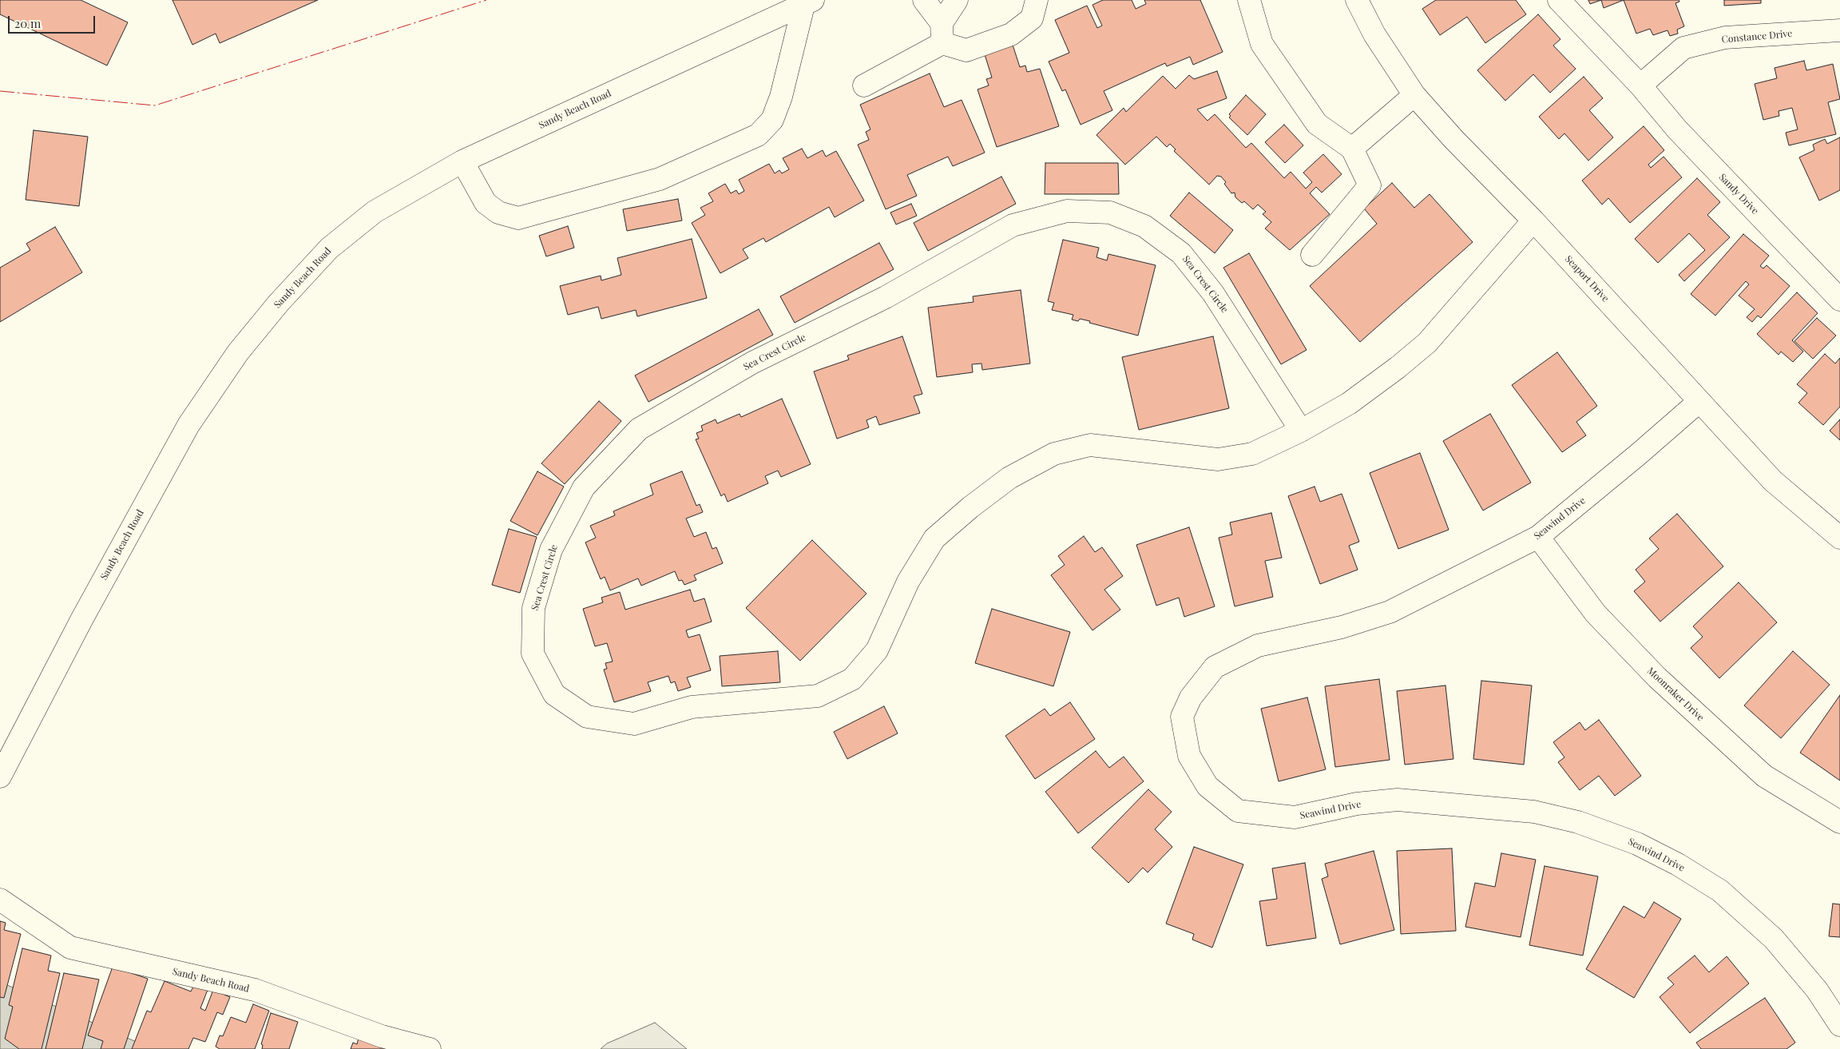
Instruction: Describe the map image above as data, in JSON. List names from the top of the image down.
{
  "streets": {
    "street": [
      "Constance Drive",
      "Sandy Beach Road",
      "Sandy Drive",
      "Seaport Drive",
      "Sea Crest Circle",
      "Seawind Drive",
      "Moonraker Drive"
    ]
  },
  "crossings": [
    ["Constance Drive", "Sandy Drive"],
    ["Seaport Drive", "Sea Crest Circle"],
    ["Seaport Drive", "Seawind Drive"],
    ["Seawind Drive", "Moonraker Drive"]
  ],
  "scale_bar": "20 m"
}
